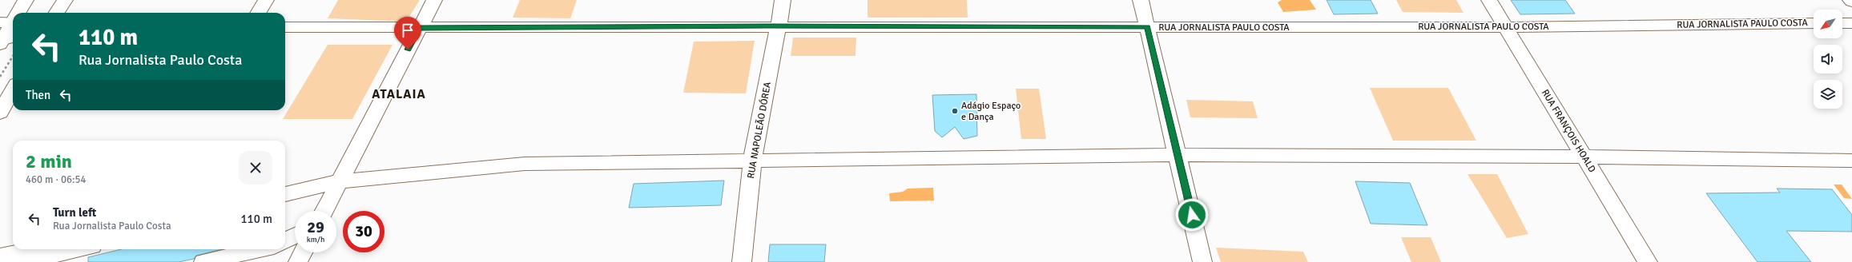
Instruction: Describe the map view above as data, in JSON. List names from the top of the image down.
{
  "streets": {
    "street": ["RUA JORNALISTA PAULO COSTA", "RUA NAPOLEÃO DÓREA", "RUA FRANÇOIS HOALD"]
  },
  "crossings": [
    ["RUA JORNALISTA PAULO COSTA", "RUA NAPOLEÃO DÓREA"],
    ["RUA JORNALISTA PAULO COSTA", "RUA FRANÇOIS HOALD"]
  ],
  "districts": ["ATALAIA"],
  "places": ["Adágio Espaço e Dança"],
  "north": "bottom left",
  "page": {
    "turn": ["110 m", "Rua Jornalista Paulo Costa"],
    "then": "Then",
    "heading": ["2 min", "460 m · 06:54"],
    "list": [
      {
        "name": "Turn left",
        "note": "Rua Jornalista Paulo Costa",
        "value": "110 m"
      }
    ],
    "speed": "29 km/h",
    "limit": "30"
  }
}
